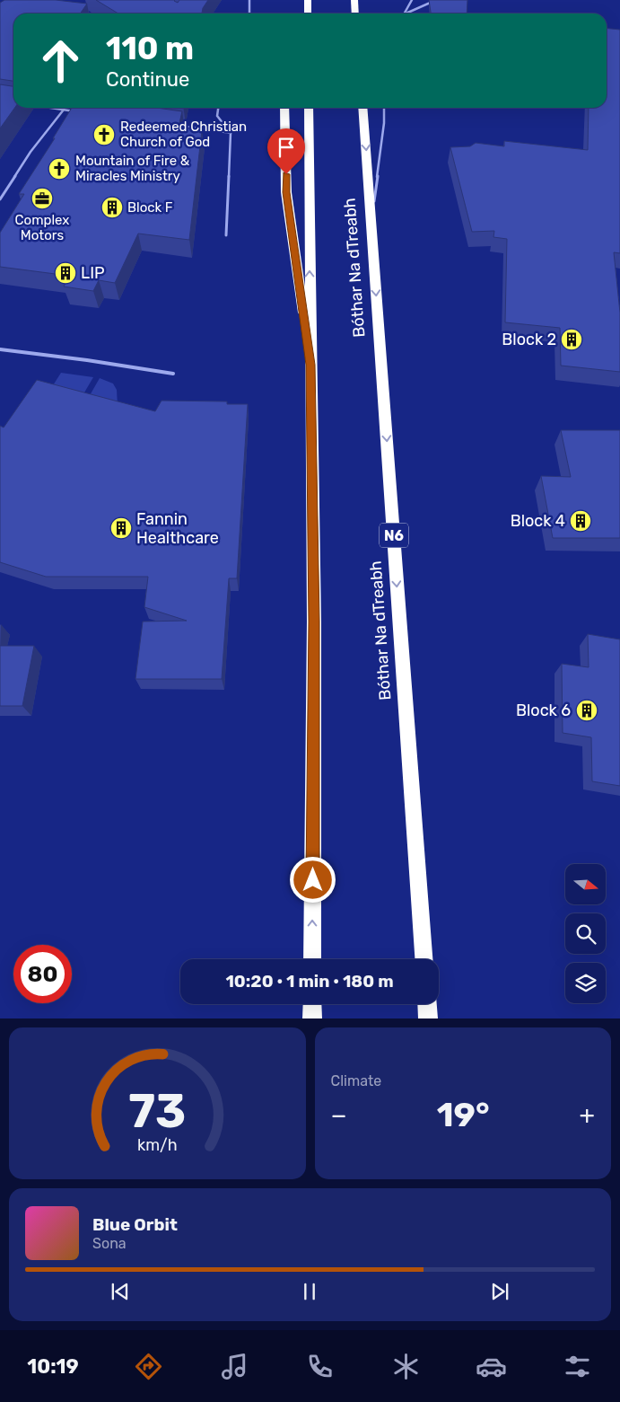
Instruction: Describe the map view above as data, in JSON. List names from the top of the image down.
{
  "streets": {
    "highway": ["Bóthar Na dTreabh", "N6"]
  },
  "places": {
    "church": ["Redeemed Christian Church of God", "Mountain of Fire & Miracles Ministry"],
    "office": ["Complex Motors"],
    "building": [
      "Block F",
      "LIP",
      "Block 2",
      "Block 4",
      "Fannin Healthcare",
      "Block 6"
    ]
  },
  "north": "right",
  "page": {
    "turn": ["110 m", "Continue"],
    "limit": "80",
    "trip": "10:20 · 1 min · 180 m",
    "tile": "Climate",
    "heat": ["−", "19°", "+"],
    "song": ["Blue Orbit", "Sona"],
    "tabs": "10:19",
    "gauge": ["73", "km/h"]
  }
}
